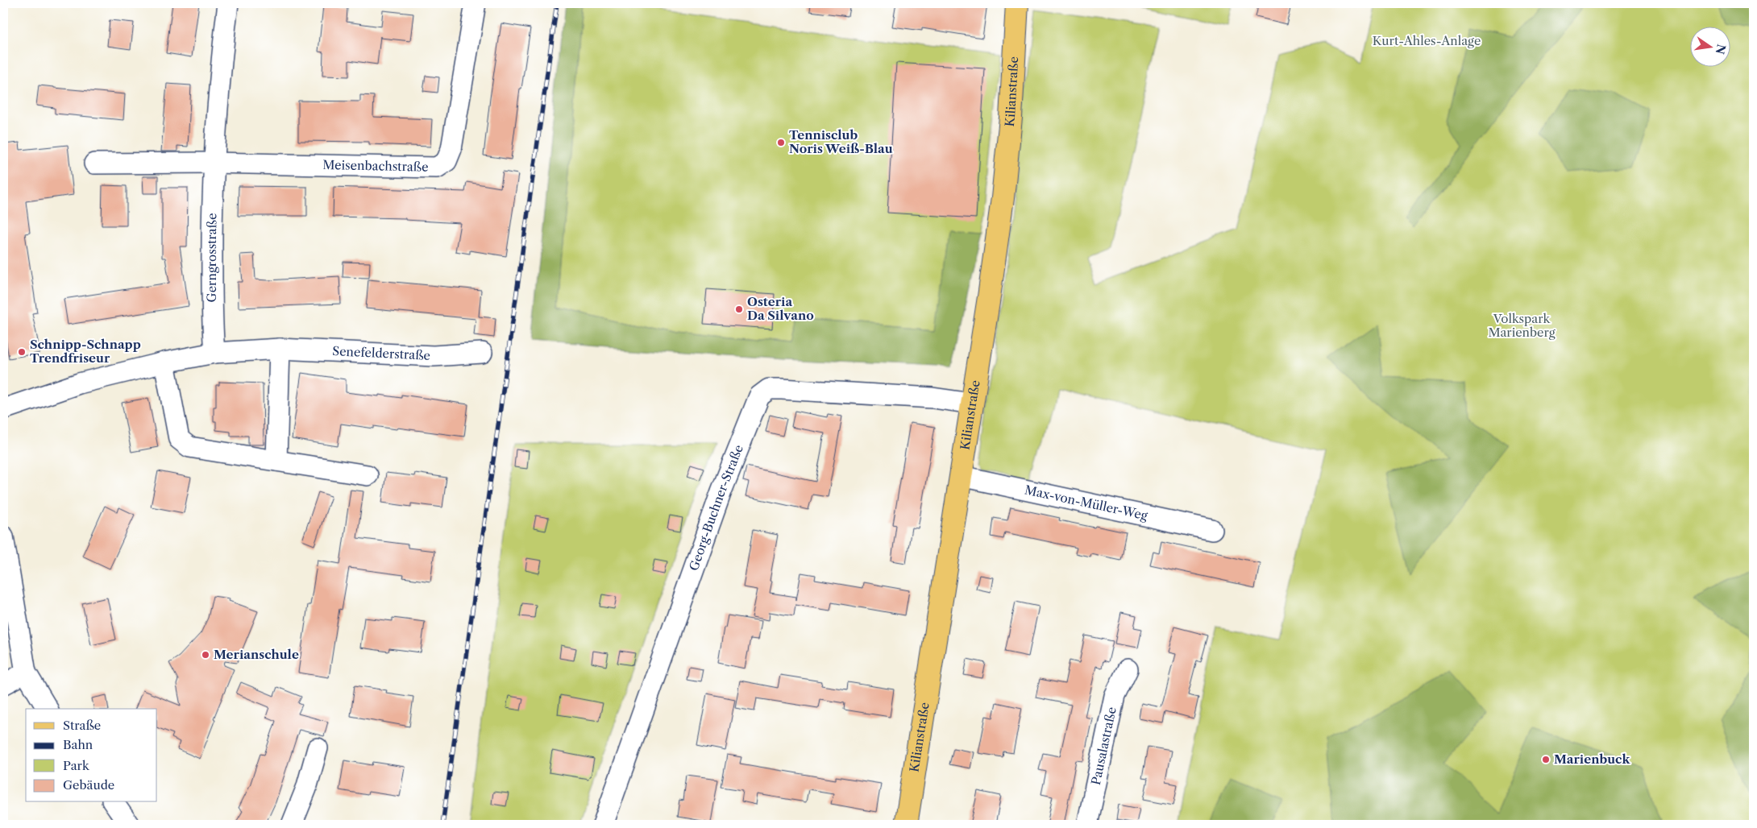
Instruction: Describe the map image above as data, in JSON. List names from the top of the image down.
{
  "streets": {
    "main road": ["Kilianstraße"],
    "street": [
      "Meisenbachstraße",
      "Gerngrosstraße",
      "Senefelderstraße",
      "Max-von-Müller-Weg",
      "Georg-Buchner-Straße",
      "Pausalastraße"
    ]
  },
  "crossings": [
    ["Kilianstraße", "Max-von-Müller-Weg"],
    ["Kilianstraße", "Georg-Buchner-Straße"],
    ["Meisenbachstraße", "Gerngrosstraße"],
    ["Gerngrosstraße", "Senefelderstraße"]
  ],
  "parks": ["Kurt-Ahles-Anlage", "Volkspark Marienberg"],
  "places": [
    "Tennisclub Noris Weiß-Blau",
    "Osteria Da Silvano",
    "Schnipp-Schnapp Trendfriseur",
    "Merianschule",
    "Marienbuck"
  ],
  "legend": [
    "Straße",
    "Bahn",
    "Park",
    "Gebäude"
  ],
  "north": "right"
}
